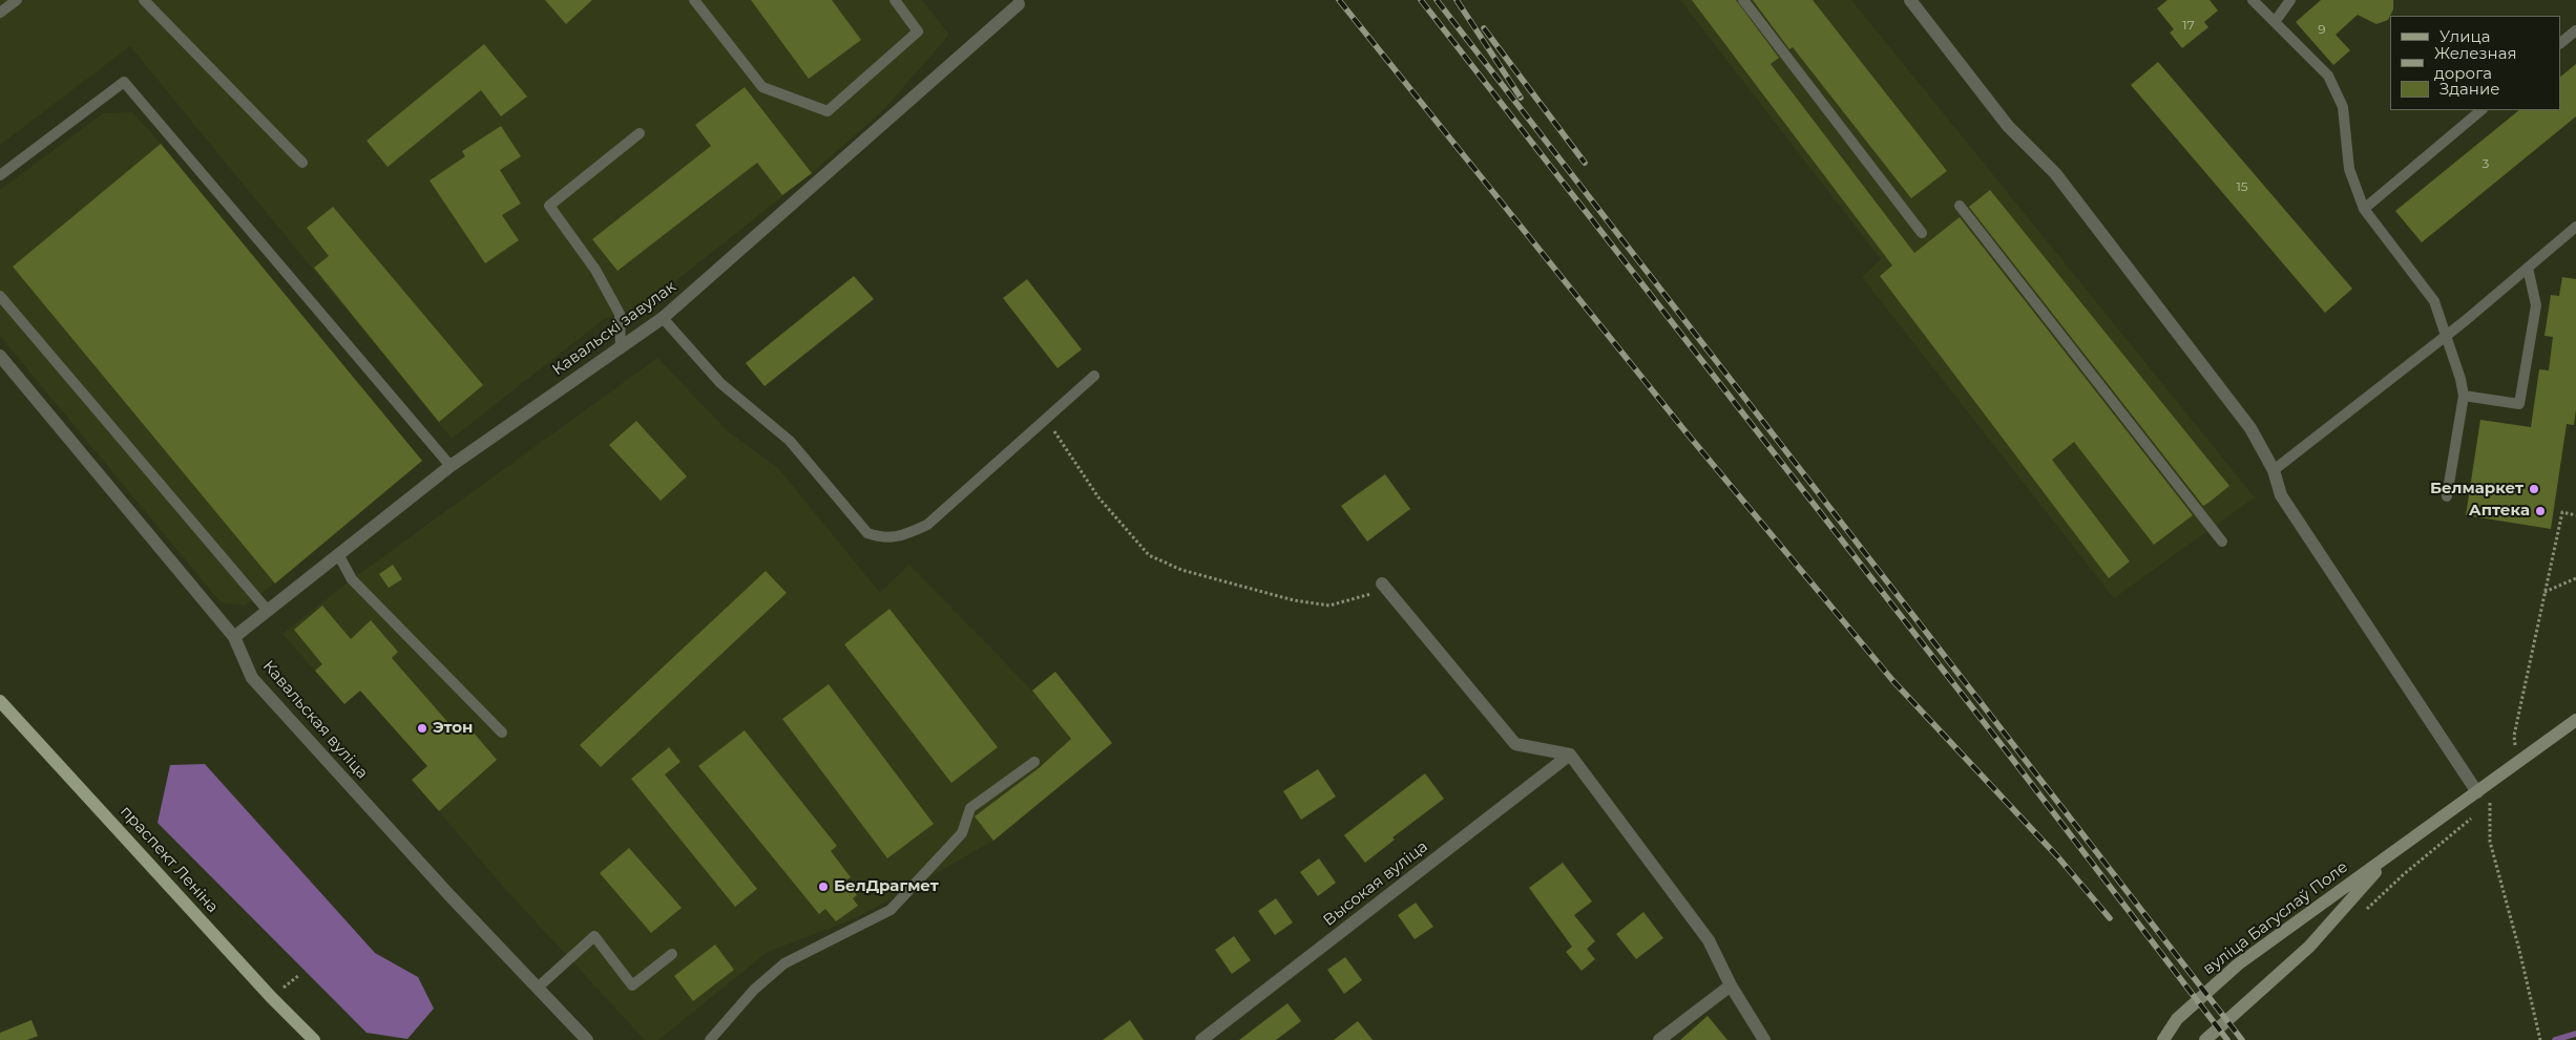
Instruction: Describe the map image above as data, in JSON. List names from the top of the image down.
{
  "streets": {
    "main road": ["праспект Леніна", "вуліца Багуслаў Поле"],
    "street": ["Кавальскі завулак", "Кавальская вуліца", "Высокая вуліца"]
  },
  "crossings": [
    ["Кавальскі завулак", "Кавальская вуліца"]
  ],
  "places": [
    "Белмаркет",
    "Аптека",
    "Этон",
    "БелДрагмет"
  ],
  "house_numbers": [
    "17",
    "9",
    "3",
    "15"
  ],
  "legend": ["Улица", "Железная дорога", "Здание"]
}
